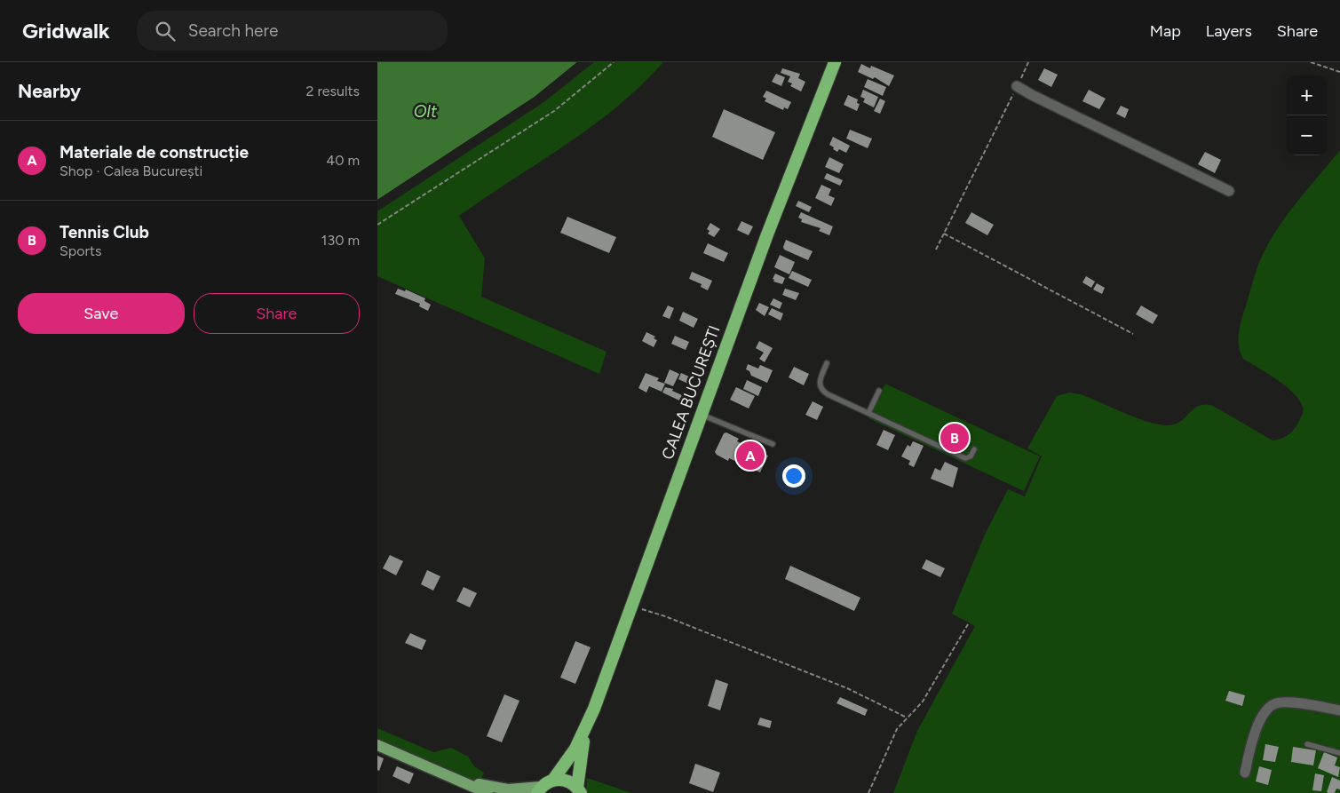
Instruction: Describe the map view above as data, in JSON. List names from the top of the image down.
{
  "streets": {
    "highway": ["CALEA BUCUREȘTI"]
  },
  "water": ["Olt"],
  "page": {
    "header": "Gridwalk",
    "search": "Search here",
    "nav": ["Map", "Layers", "Share"],
    "heading": ["Nearby", "2 results"],
    "map_buttons": ["+", "−"],
    "list": [
      {
        "mark": "A",
        "name": "Materiale de construcție",
        "note": "Shop · Calea București",
        "value": "40 m"
      },
      {
        "mark": "B",
        "name": "Tennis Club",
        "note": "Sports",
        "value": "130 m"
      }
    ],
    "buttons": ["Save", "Share"],
    "pins": ["B", "A"]
  }
}
